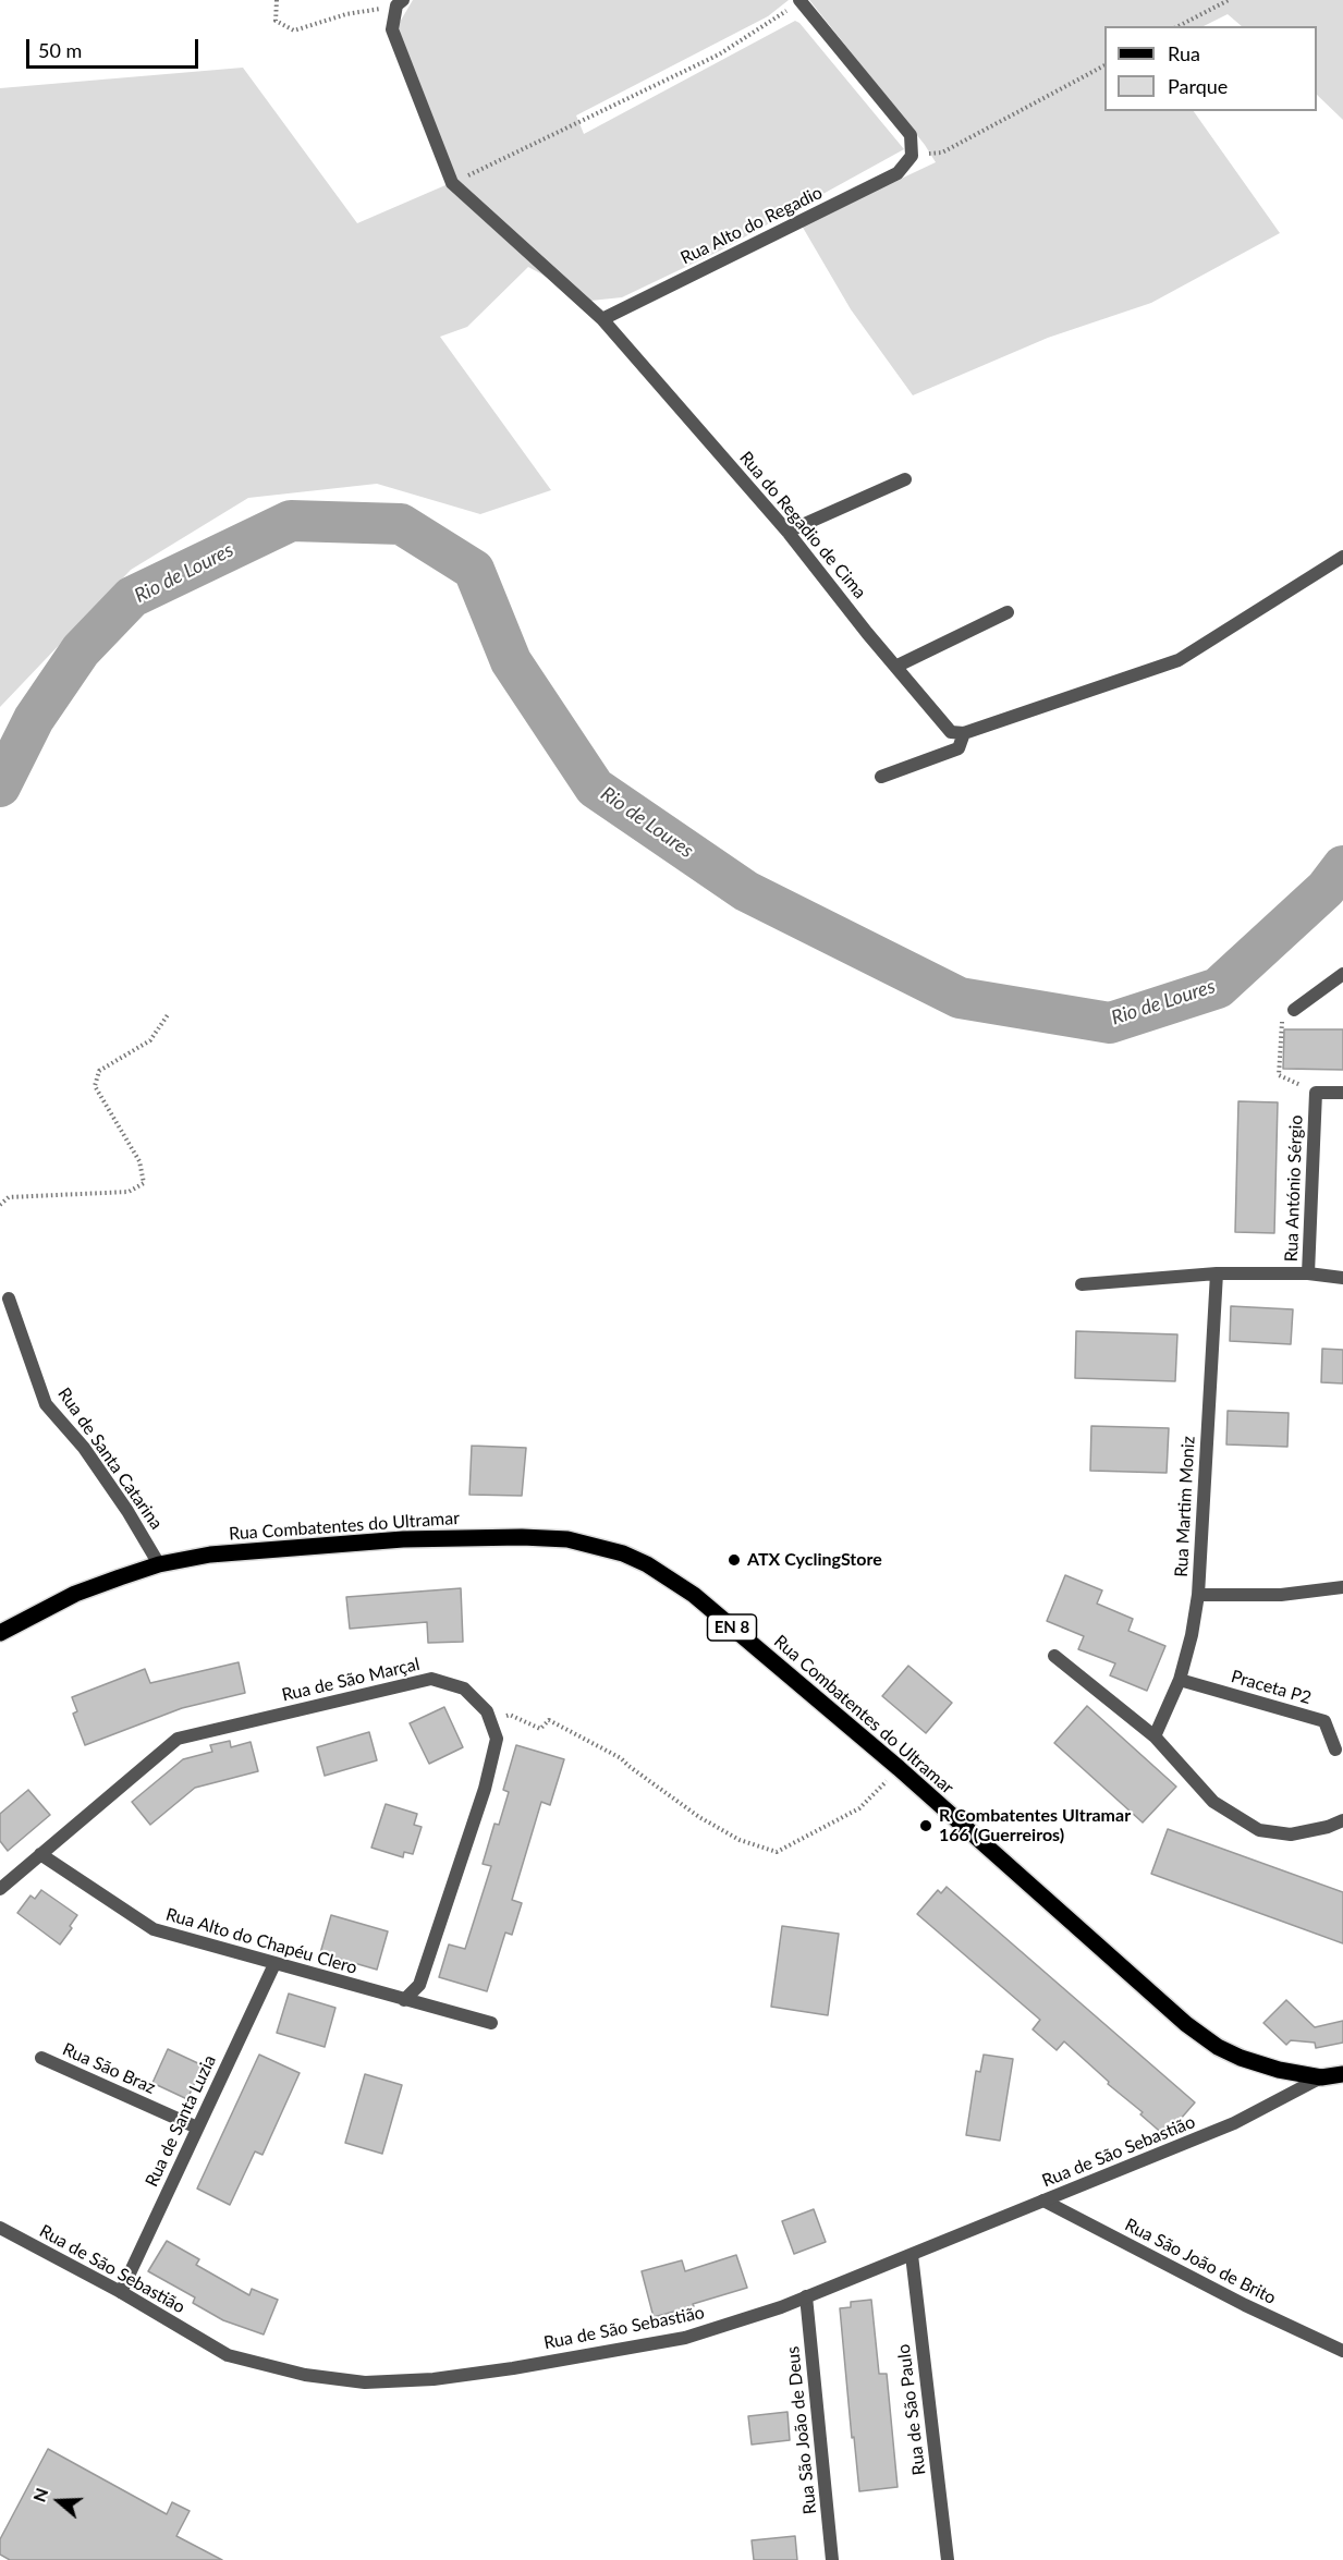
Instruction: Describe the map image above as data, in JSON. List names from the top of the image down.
{
  "streets": {
    "main road": ["Rua Combatentes do Ultramar", "EN 8"],
    "street": [
      "Rua Alto do Regadio",
      "Rua do Regadio de Cima",
      "Rua António Sérgio",
      "Rua de Santa Catarina",
      "Rua Martim Moniz",
      "Rua de São Marçal",
      "Praceta P2",
      "Rua Alto do Chapéu Clero",
      "Rua São Braz",
      "Rua de Santa Luzia",
      "Rua de São Sebastião",
      "Rua São João de Brito",
      "Rua de São Paulo",
      "Rua São João de Deus"
    ]
  },
  "crossings": [
    ["Rua Alto do Regadio", "Rua do Regadio de Cima"],
    ["Rua de Santa Catarina", "Rua Combatentes do Ultramar"],
    ["Rua Martim Moniz", "Praceta P2"],
    ["Rua Combatentes do Ultramar", "Rua de São Sebastião"],
    ["Rua de São Marçal", "Rua Alto do Chapéu Clero"],
    ["Rua Alto do Chapéu Clero", "Rua de Santa Luzia"],
    ["Rua São Braz", "Rua de Santa Luzia"],
    ["Rua de Santa Luzia", "Rua de São Sebastião"],
    ["Rua de São Sebastião", "Rua São João de Brito"],
    ["Rua de São Sebastião", "Rua de São Paulo"],
    ["Rua de São Sebastião", "Rua São João de Deus"]
  ],
  "water": ["Rio de Loures"],
  "places": ["ATX CyclingStore", "R Combatentes Ultramar 166 (Guerreiros)"],
  "legend": ["Rua", "Parque"],
  "scale_bar": "50 m",
  "north": "left"
}
